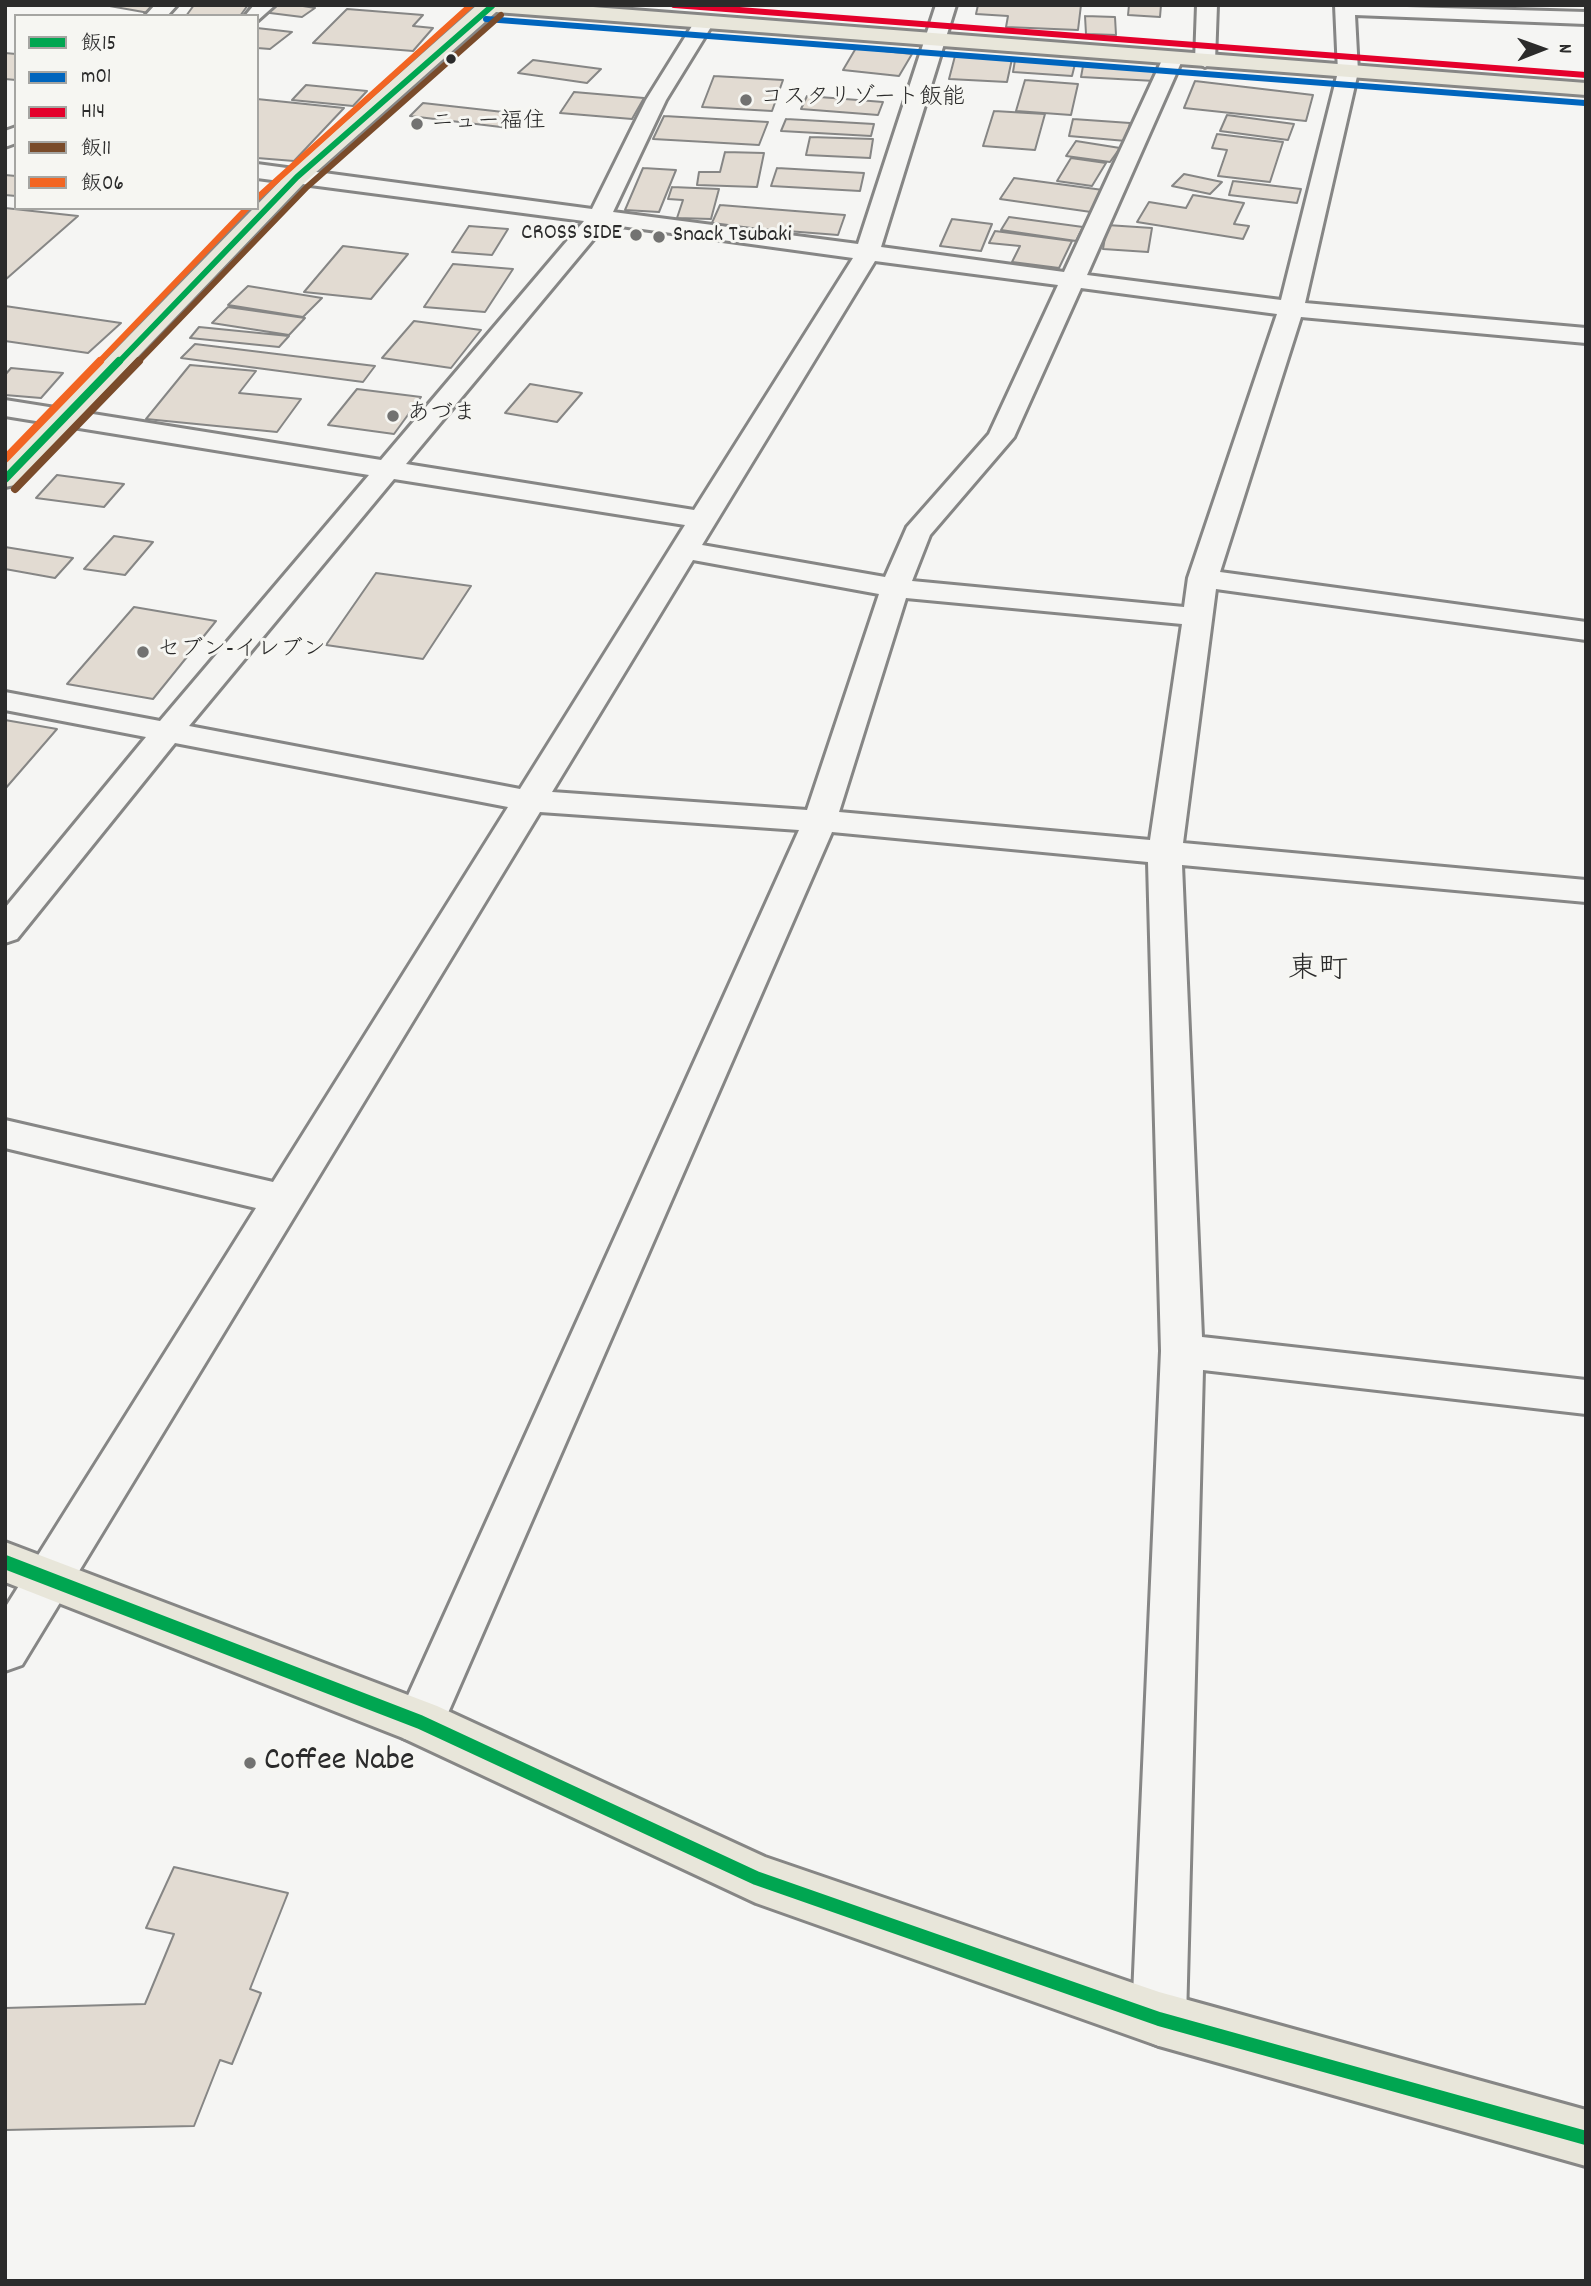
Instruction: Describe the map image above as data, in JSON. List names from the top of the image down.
{
  "districts": ["東町"],
  "places": [
    "コスタリゾート飯能",
    "ニュー福住",
    "CROSS SIDE",
    "Snack Tsubaki",
    "あづま",
    "セブン-イレブン",
    "Coffee Nabe"
  ],
  "lines": [
    "transit line H14",
    "transit line 飯06",
    "transit line 飯15",
    "transit line 飯11",
    "transit line m01"
  ],
  "legend": [
    "飯15",
    "m01",
    "H14",
    "飯11",
    "飯06"
  ],
  "north": "right"
}
